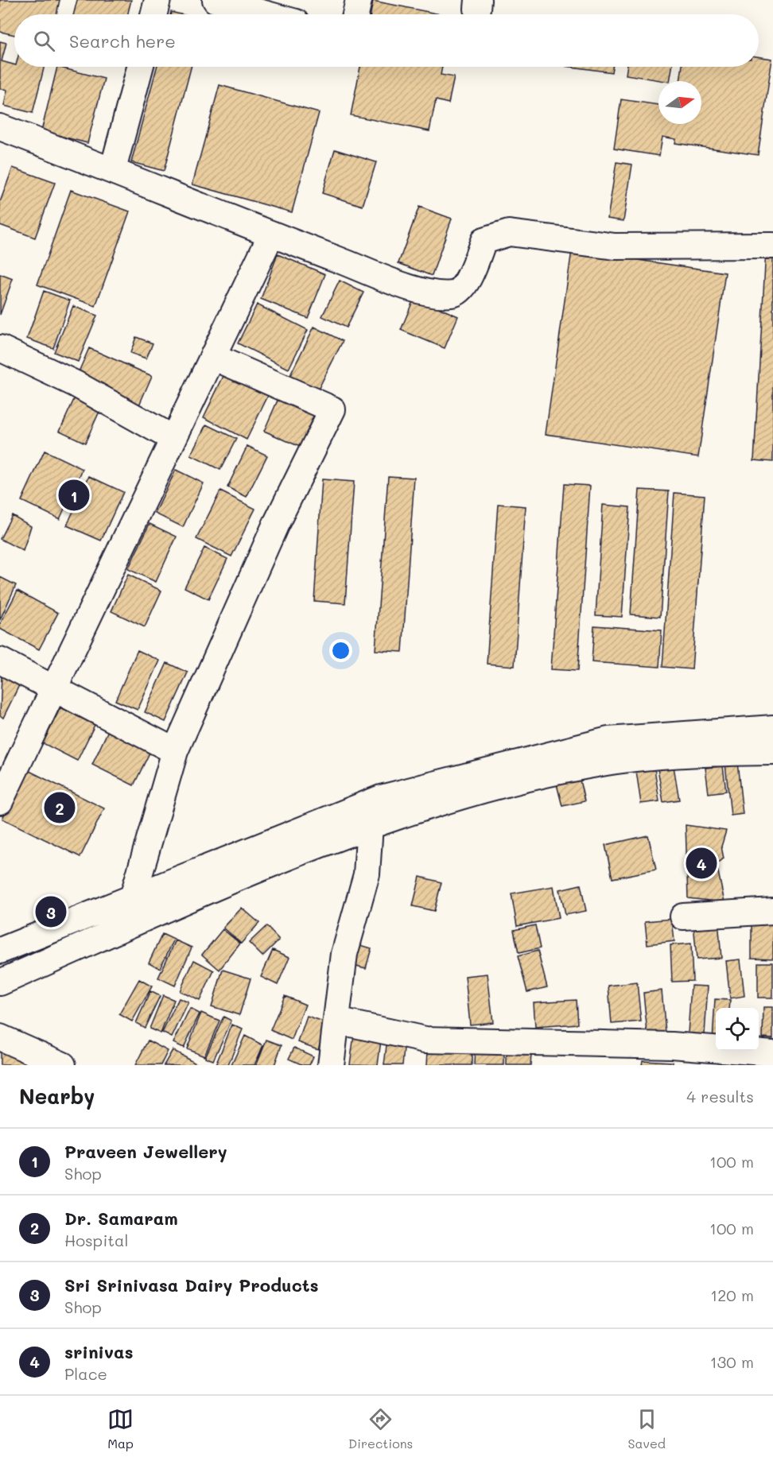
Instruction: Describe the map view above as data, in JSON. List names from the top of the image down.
{
  "north": "right",
  "page": {
    "search": "Search here",
    "pins": [
      "1",
      "2",
      "4",
      "3"
    ],
    "heading": ["Nearby", "4 results"],
    "list": [
      {
        "mark": "1",
        "name": "Praveen Jewellery",
        "note": "Shop",
        "value": "100 m"
      },
      {
        "mark": "2",
        "name": "Dr. Samaram",
        "note": "Hospital",
        "value": "100 m"
      },
      {
        "mark": "3",
        "name": "Sri Srinivasa Dairy Products",
        "note": "Shop",
        "value": "120 m"
      },
      {
        "mark": "4",
        "name": "srinivas",
        "note": "Place",
        "value": "130 m"
      }
    ],
    "nav": ["Map", "Directions", "Saved"]
  }
}
